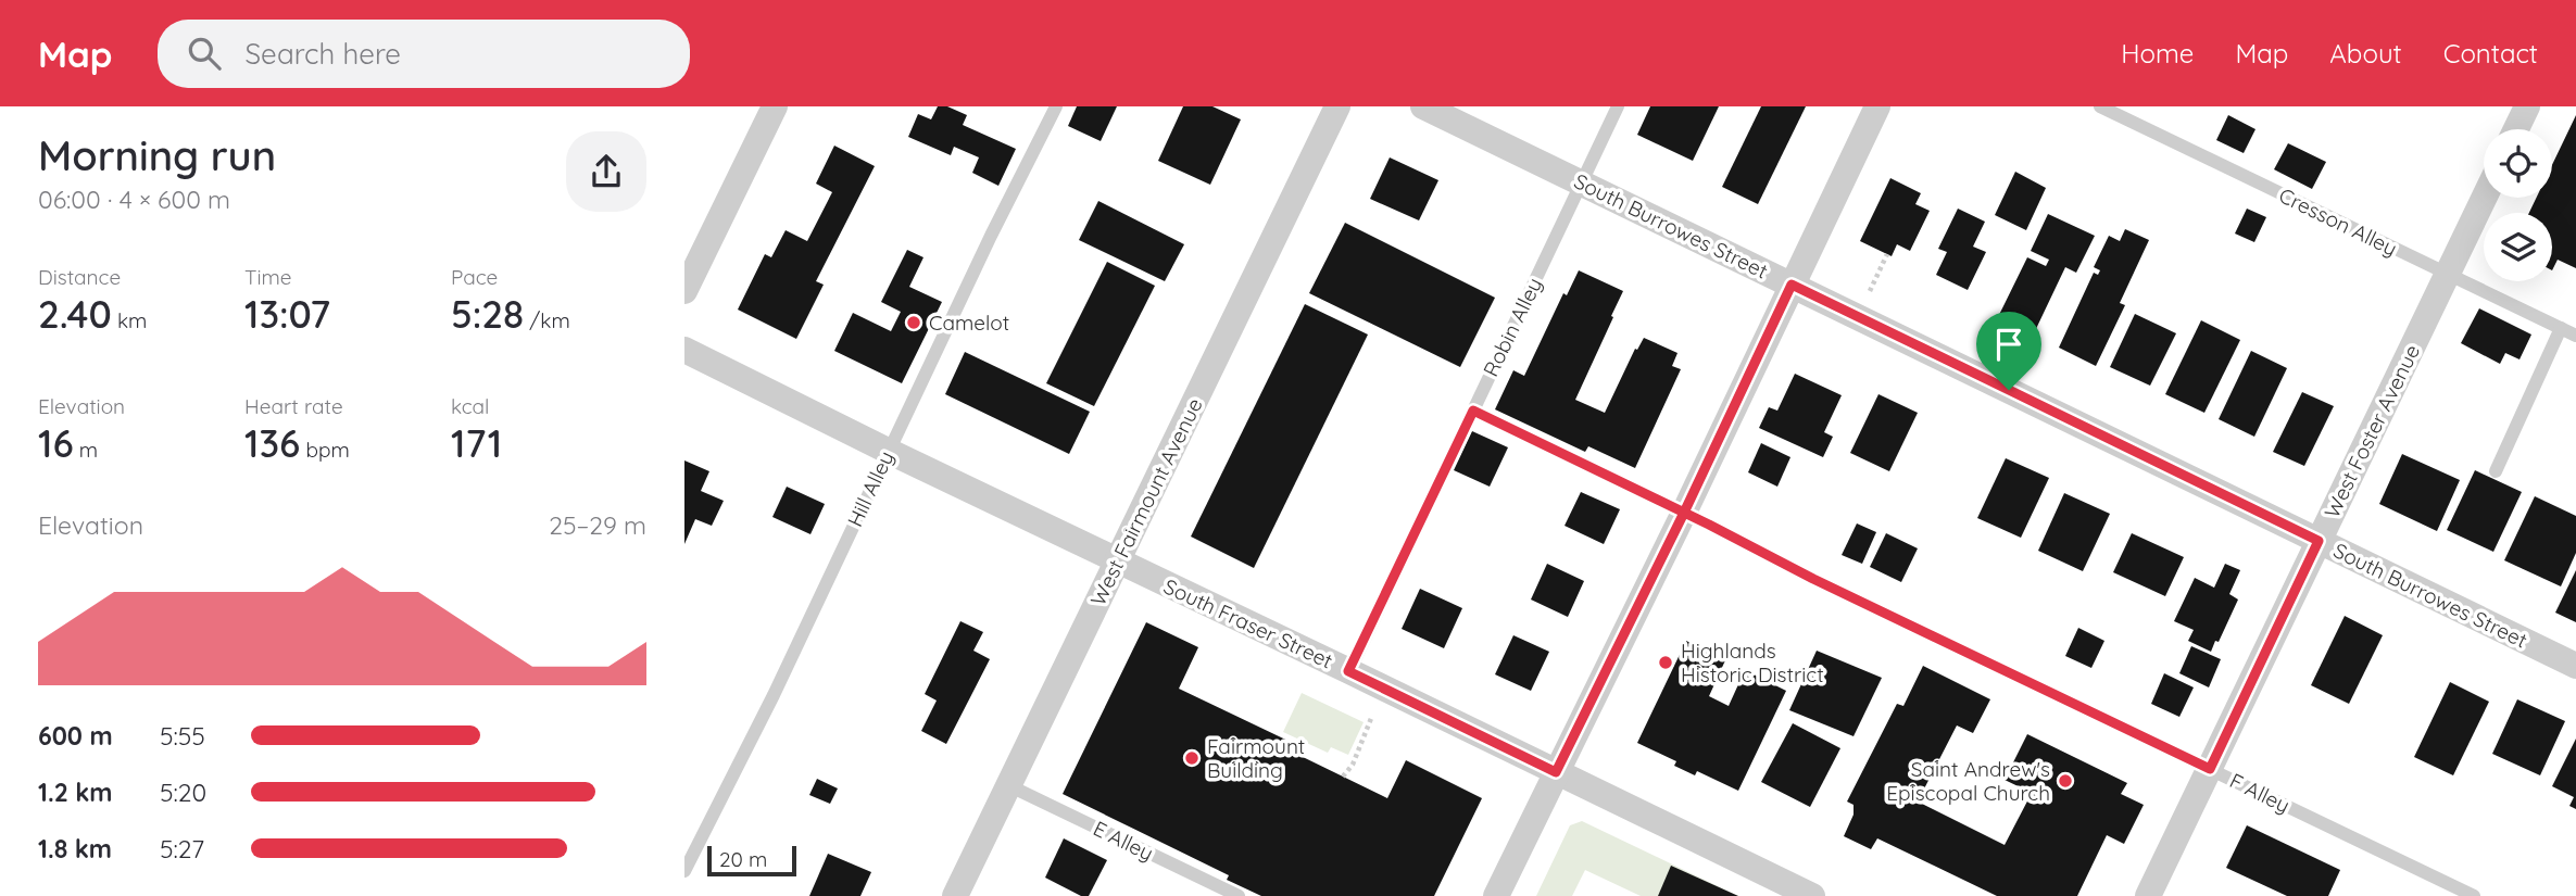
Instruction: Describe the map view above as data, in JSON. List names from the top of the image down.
{
  "streets": {
    "street": [
      "South Burrowes Street",
      "West Foster Avenue",
      "West Fairmount Avenue",
      "South Fraser Street"
    ],
    "lane": [
      "Cresson Alley",
      "Robin Alley",
      "Hill Alley",
      "F Alley",
      "E Alley"
    ]
  },
  "crossings": [
    ["Cresson Alley", "West Foster Avenue"],
    ["South Burrowes Street", "Robin Alley"],
    ["South Burrowes Street", "West Foster Avenue"],
    ["Robin Alley", "South Fraser Street"],
    ["Robin Alley", "F Alley"],
    ["West Foster Avenue", "F Alley"],
    ["Hill Alley", "South Fraser Street"],
    ["West Fairmount Avenue", "South Fraser Street"],
    ["West Fairmount Avenue", "E Alley"]
  ],
  "places": [
    "Camelot",
    "Highlands Historic District",
    "Fairmount Building",
    "Saint Andrew's Episcopal Church"
  ],
  "scale_bar": "20 m",
  "page": {
    "header": "Map",
    "search": "Search here",
    "nav": [
      "Home",
      "Map",
      "About",
      "Contact"
    ],
    "heading": ["Morning run", "06:00 · 4 × 600 m"],
    "stats": [
      ["Distance", "2.40 km"],
      ["Time", "13:07"],
      ["Pace", "5:28 /km"],
      ["Elevation", "16 m"],
      ["Heart rate", "136 bpm"],
      ["kcal", "171"]
    ],
    "chart": ["Elevation", "25–29 m"],
    "list": [
      {
        "name": "600 m",
        "note": "5:55"
      },
      {
        "name": "1.2 km",
        "note": "5:20"
      },
      {
        "name": "1.8 km",
        "note": "5:27"
      }
    ],
    "scale": "20 m"
  }
}
